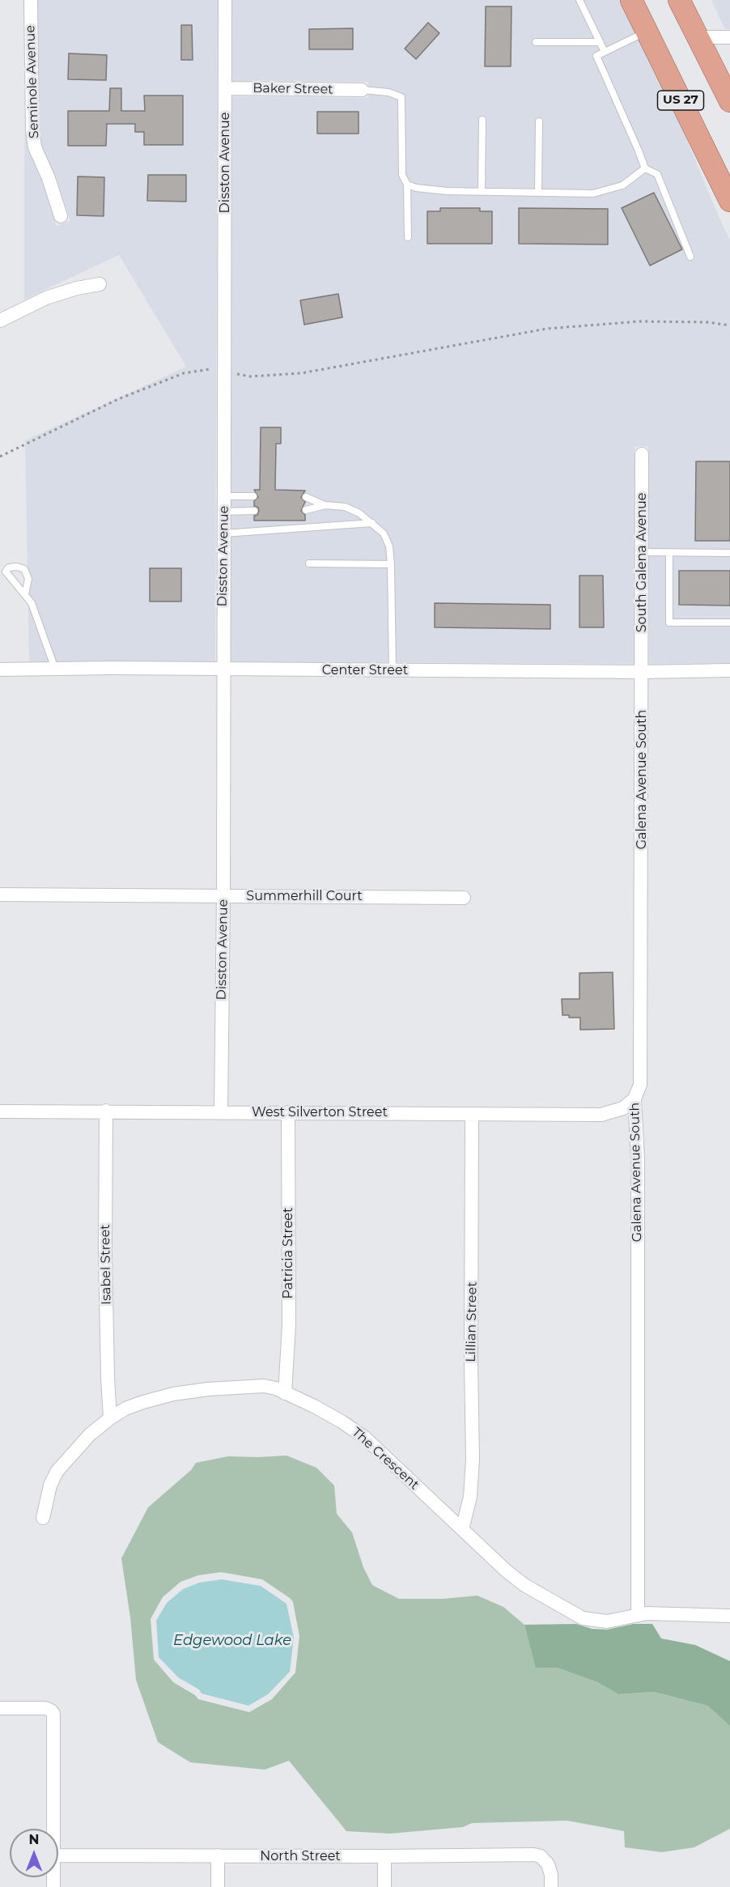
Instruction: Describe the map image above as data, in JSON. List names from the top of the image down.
{
  "streets": {
    "highway": ["US 27"],
    "street": [
      "Seminole Avenue",
      "Baker Street",
      "Disston Avenue",
      "South Galena Avenue",
      "Center Street",
      "Galena Avenue South",
      "Summerhill Court",
      "West Silverton Street",
      "Patricia Street",
      "Isabel Street",
      "Lillian Street",
      "The Crescent",
      "North Street"
    ]
  },
  "crossings": [
    ["Baker Street", "Disston Avenue"],
    ["Disston Avenue", "Center Street"],
    ["Disston Avenue", "Summerhill Court"],
    ["Disston Avenue", "West Silverton Street"],
    ["South Galena Avenue", "Center Street"],
    ["South Galena Avenue", "Galena Avenue South"],
    ["Center Street", "Galena Avenue South"],
    ["Galena Avenue South", "West Silverton Street"],
    ["Galena Avenue South", "The Crescent"],
    ["West Silverton Street", "Patricia Street"],
    ["West Silverton Street", "Isabel Street"],
    ["West Silverton Street", "Lillian Street"],
    ["Patricia Street", "The Crescent"],
    ["Isabel Street", "The Crescent"],
    ["Lillian Street", "The Crescent"]
  ],
  "water": ["Edgewood Lake"],
  "north": "top"
}
